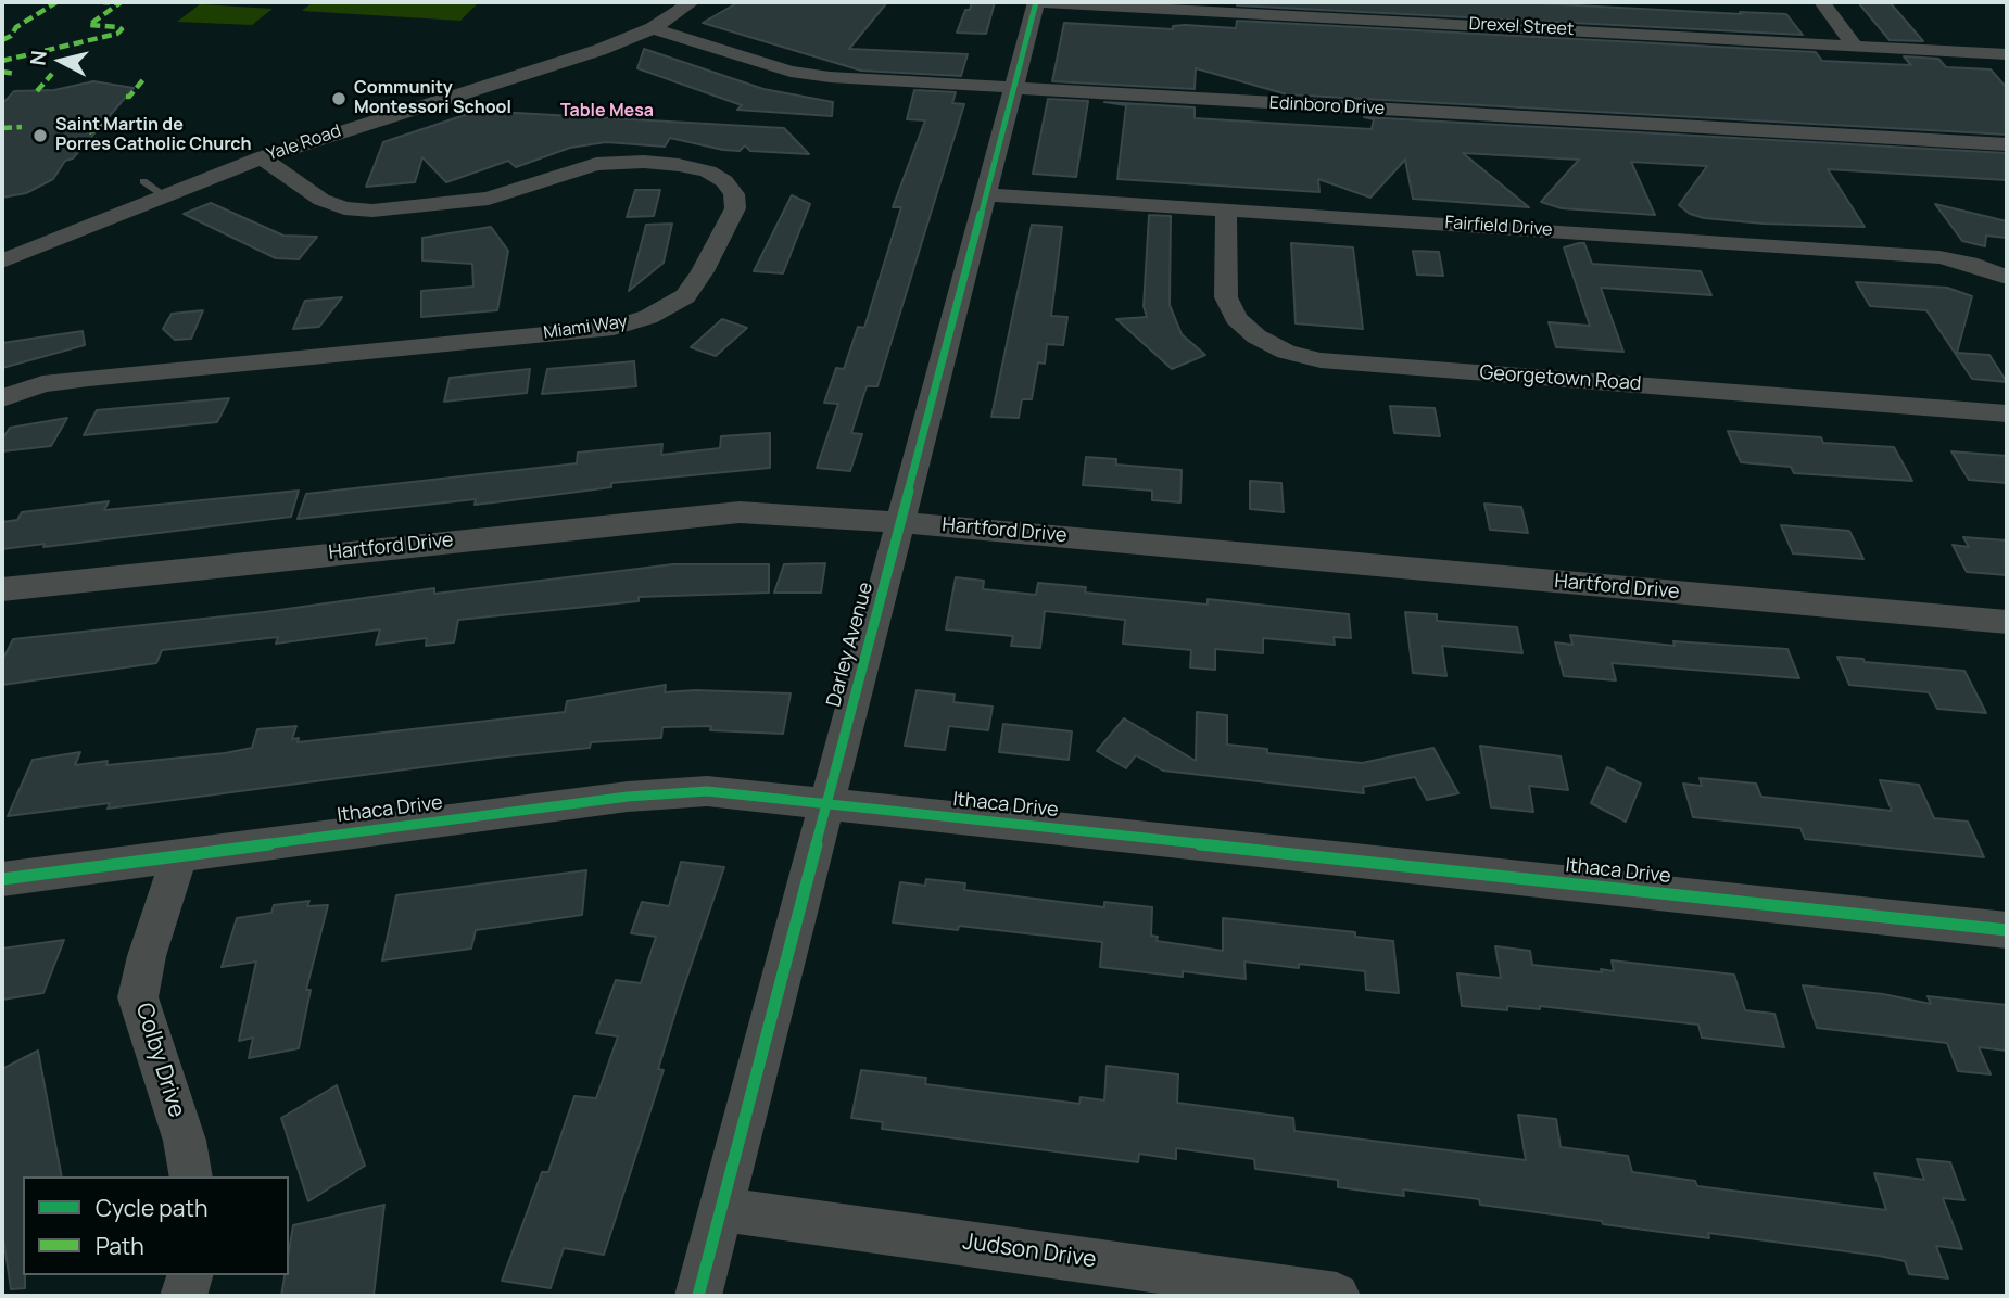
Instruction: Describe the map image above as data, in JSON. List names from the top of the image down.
{
  "streets": {
    "street": [
      "Drexel Street",
      "Edinboro Drive",
      "Yale Road",
      "Fairfield Drive",
      "Miami Way",
      "Georgetown Road",
      "Hartford Drive",
      "Darley Avenue",
      "Ithaca Drive",
      "Colby Drive",
      "Judson Drive"
    ]
  },
  "crossings": [
    ["Drexel Street", "Darley Avenue"],
    ["Edinboro Drive", "Yale Road"],
    ["Edinboro Drive", "Darley Avenue"],
    ["Yale Road", "Miami Way"],
    ["Fairfield Drive", "Georgetown Road"],
    ["Fairfield Drive", "Darley Avenue"],
    ["Hartford Drive", "Darley Avenue"],
    ["Darley Avenue", "Ithaca Drive"],
    ["Darley Avenue", "Judson Drive"],
    ["Ithaca Drive", "Colby Drive"]
  ],
  "districts": ["Table Mesa"],
  "places": ["Community Montessori School", "Saint Martin de Porres Catholic Church"],
  "legend": ["Cycle path", "Path"],
  "north": "left"
}
